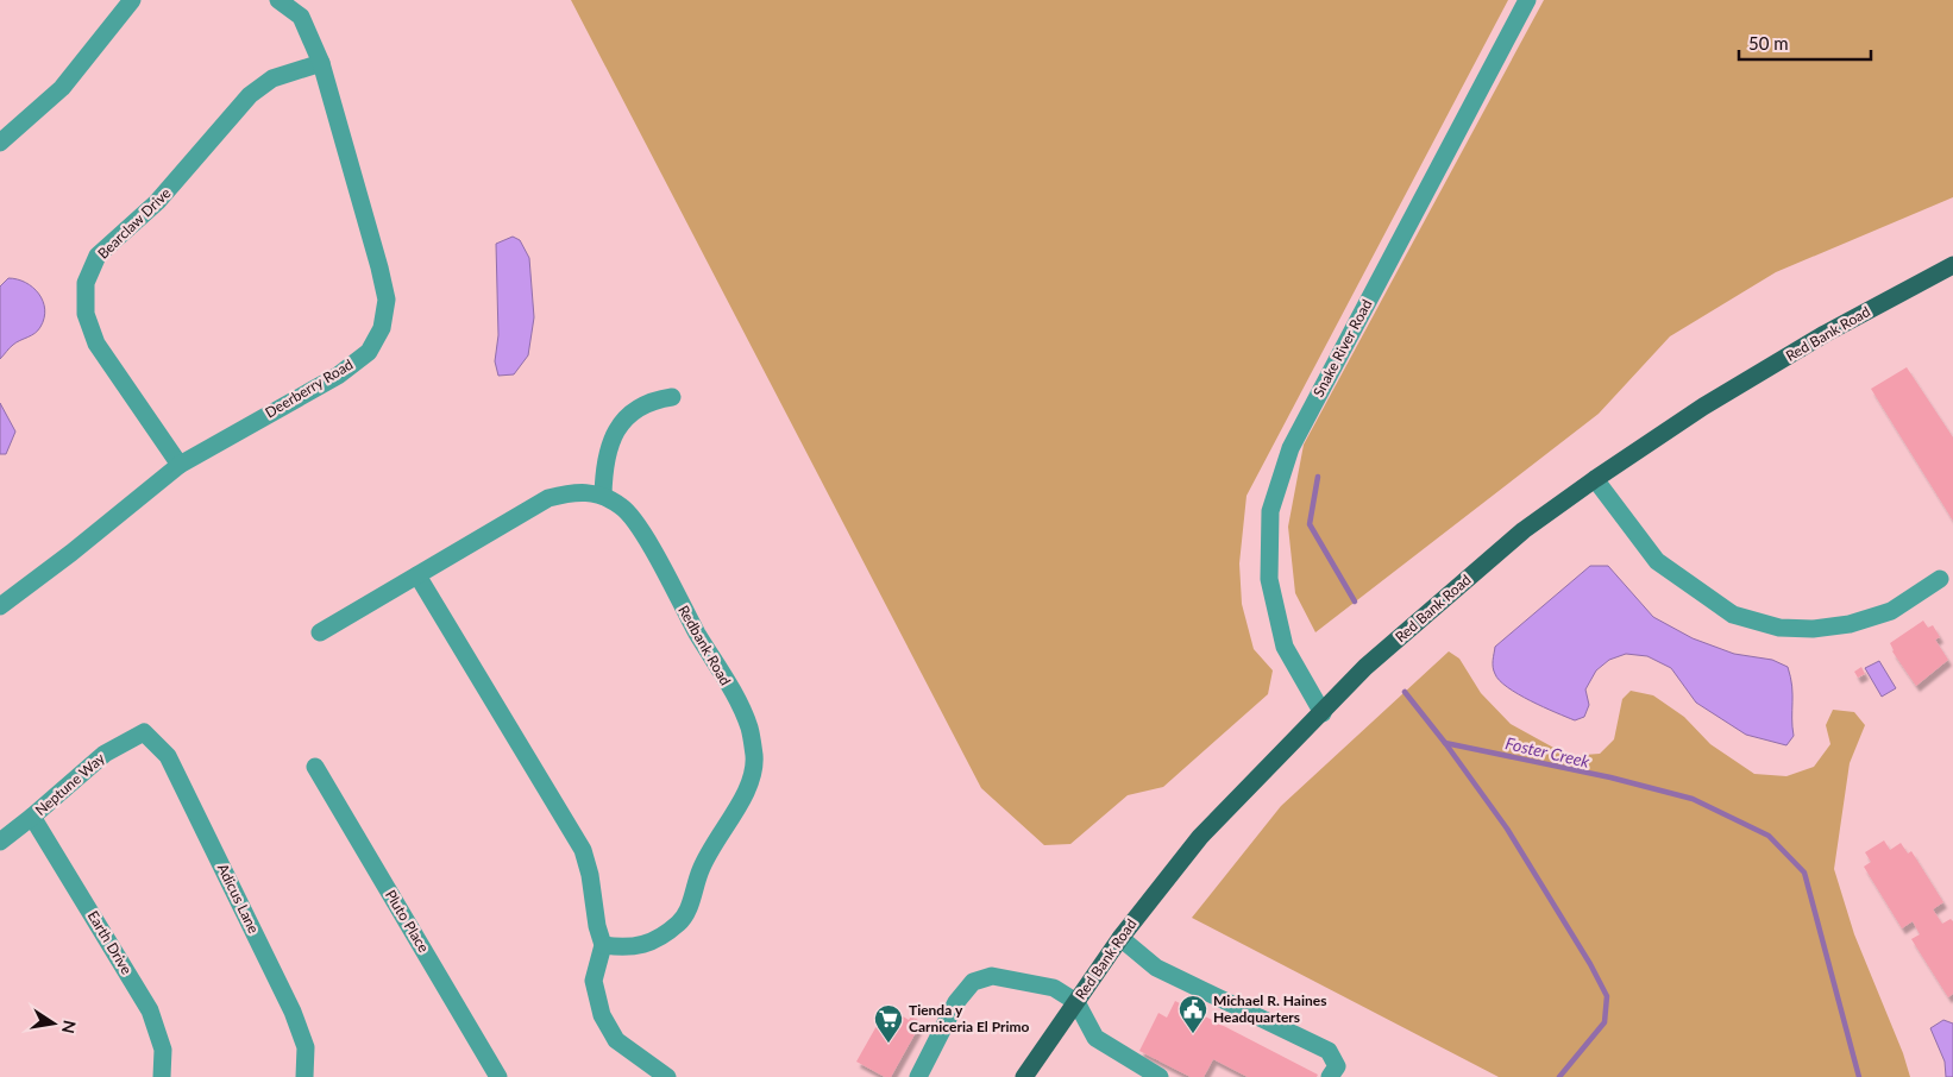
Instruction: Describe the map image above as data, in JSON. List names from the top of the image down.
{
  "streets": {
    "main road": ["Red Bank Road"],
    "street": [
      "Bearclaw Drive",
      "Snake River Road",
      "Deerberry Road",
      "Redbank Road",
      "Neptune Way",
      "Adicus Lane",
      "Pluto Place",
      "Earth Drive"
    ]
  },
  "crossings": [
    ["Bearclaw Drive", "Deerberry Road"],
    ["Red Bank Road", "Snake River Road"],
    ["Neptune Way", "Adicus Lane"],
    ["Neptune Way", "Earth Drive"]
  ],
  "water": ["Foster Creek"],
  "places": {
    "public building": ["Michael R. Haines Headquarters"],
    "supermarket": ["Tienda y Carniceria El Primo"]
  },
  "scale_bar": "50 m",
  "north": "right"
}
